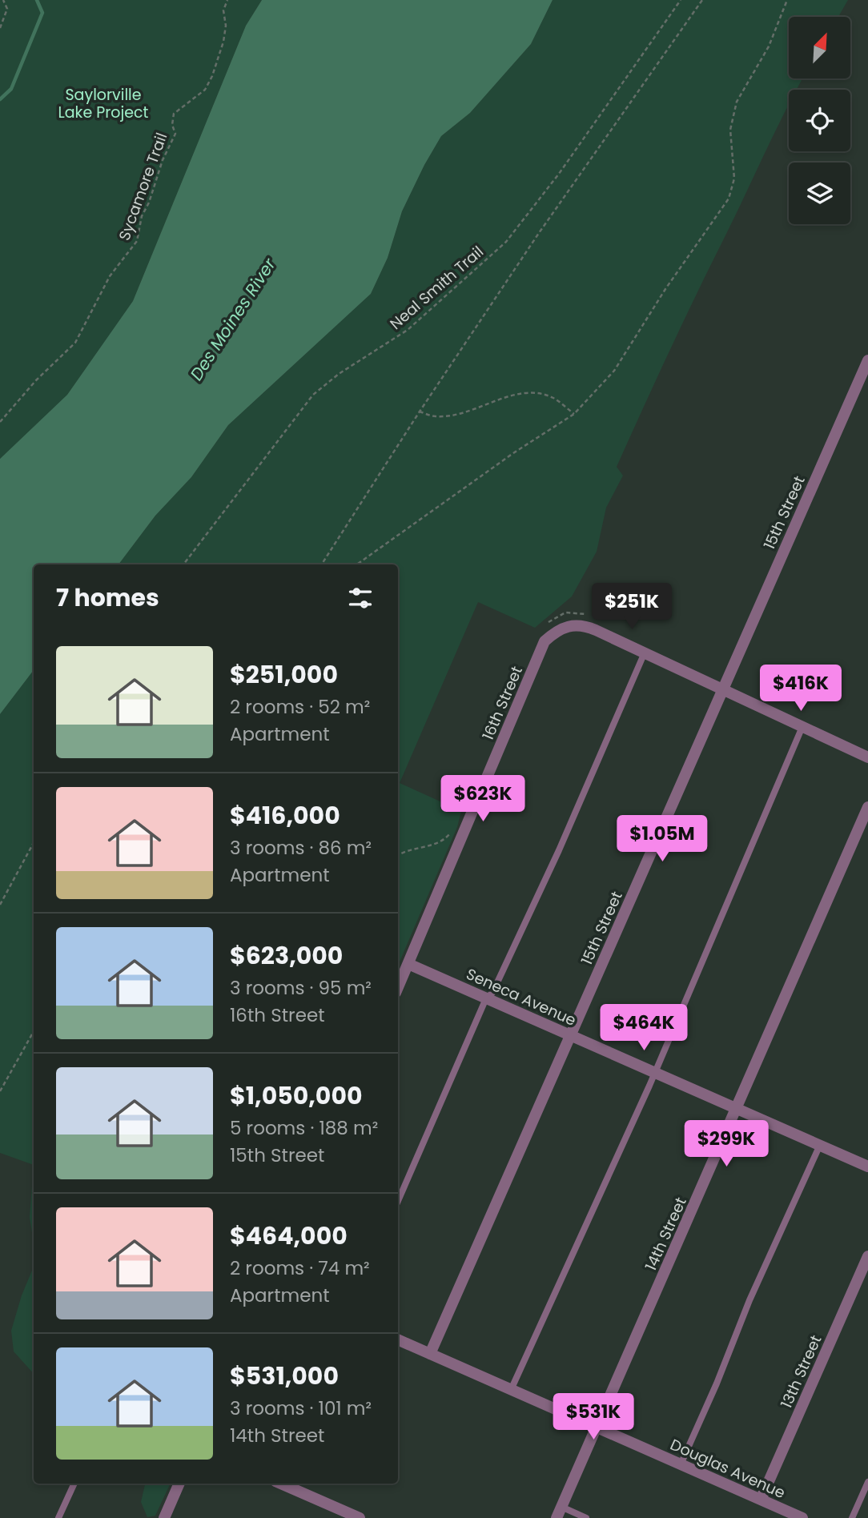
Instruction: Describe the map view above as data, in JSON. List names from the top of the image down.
{
  "streets": {
    "street": [
      "15th Street",
      "16th Street",
      "Seneca Avenue",
      "14th Street",
      "13th Street",
      "Douglas Avenue"
    ],
    "path": ["Sycamore Trail", "Neal Smith Trail"]
  },
  "crossings": [
    ["15th Street", "Seneca Avenue"],
    ["15th Street", "Douglas Avenue"],
    ["16th Street", "Seneca Avenue"],
    ["Seneca Avenue", "14th Street"],
    ["14th Street", "Douglas Avenue"],
    ["13th Street", "Douglas Avenue"]
  ],
  "water": ["Des Moines River"],
  "parks": ["Saylorville Lake Project"],
  "north": "top right",
  "page": {
    "heading": "7 homes",
    "price": [
      "$251K",
      "$416K",
      "$623K",
      "$1.05M",
      "$464K",
      "$299K",
      "$531K"
    ],
    "list": [
      {
        "name": "$251,000",
        "note": "2 rooms · 52 m² · Apartment"
      },
      {
        "name": "$416,000",
        "note": "3 rooms · 86 m² · Apartment"
      },
      {
        "name": "$623,000",
        "note": "3 rooms · 95 m² · 16th Street"
      },
      {
        "name": "$1,050,000",
        "note": "5 rooms · 188 m² · 15th Street"
      },
      {
        "name": "$464,000",
        "note": "2 rooms · 74 m² · Apartment"
      },
      {
        "name": "$531,000",
        "note": "3 rooms · 101 m² · 14th Street"
      }
    ]
  }
}
